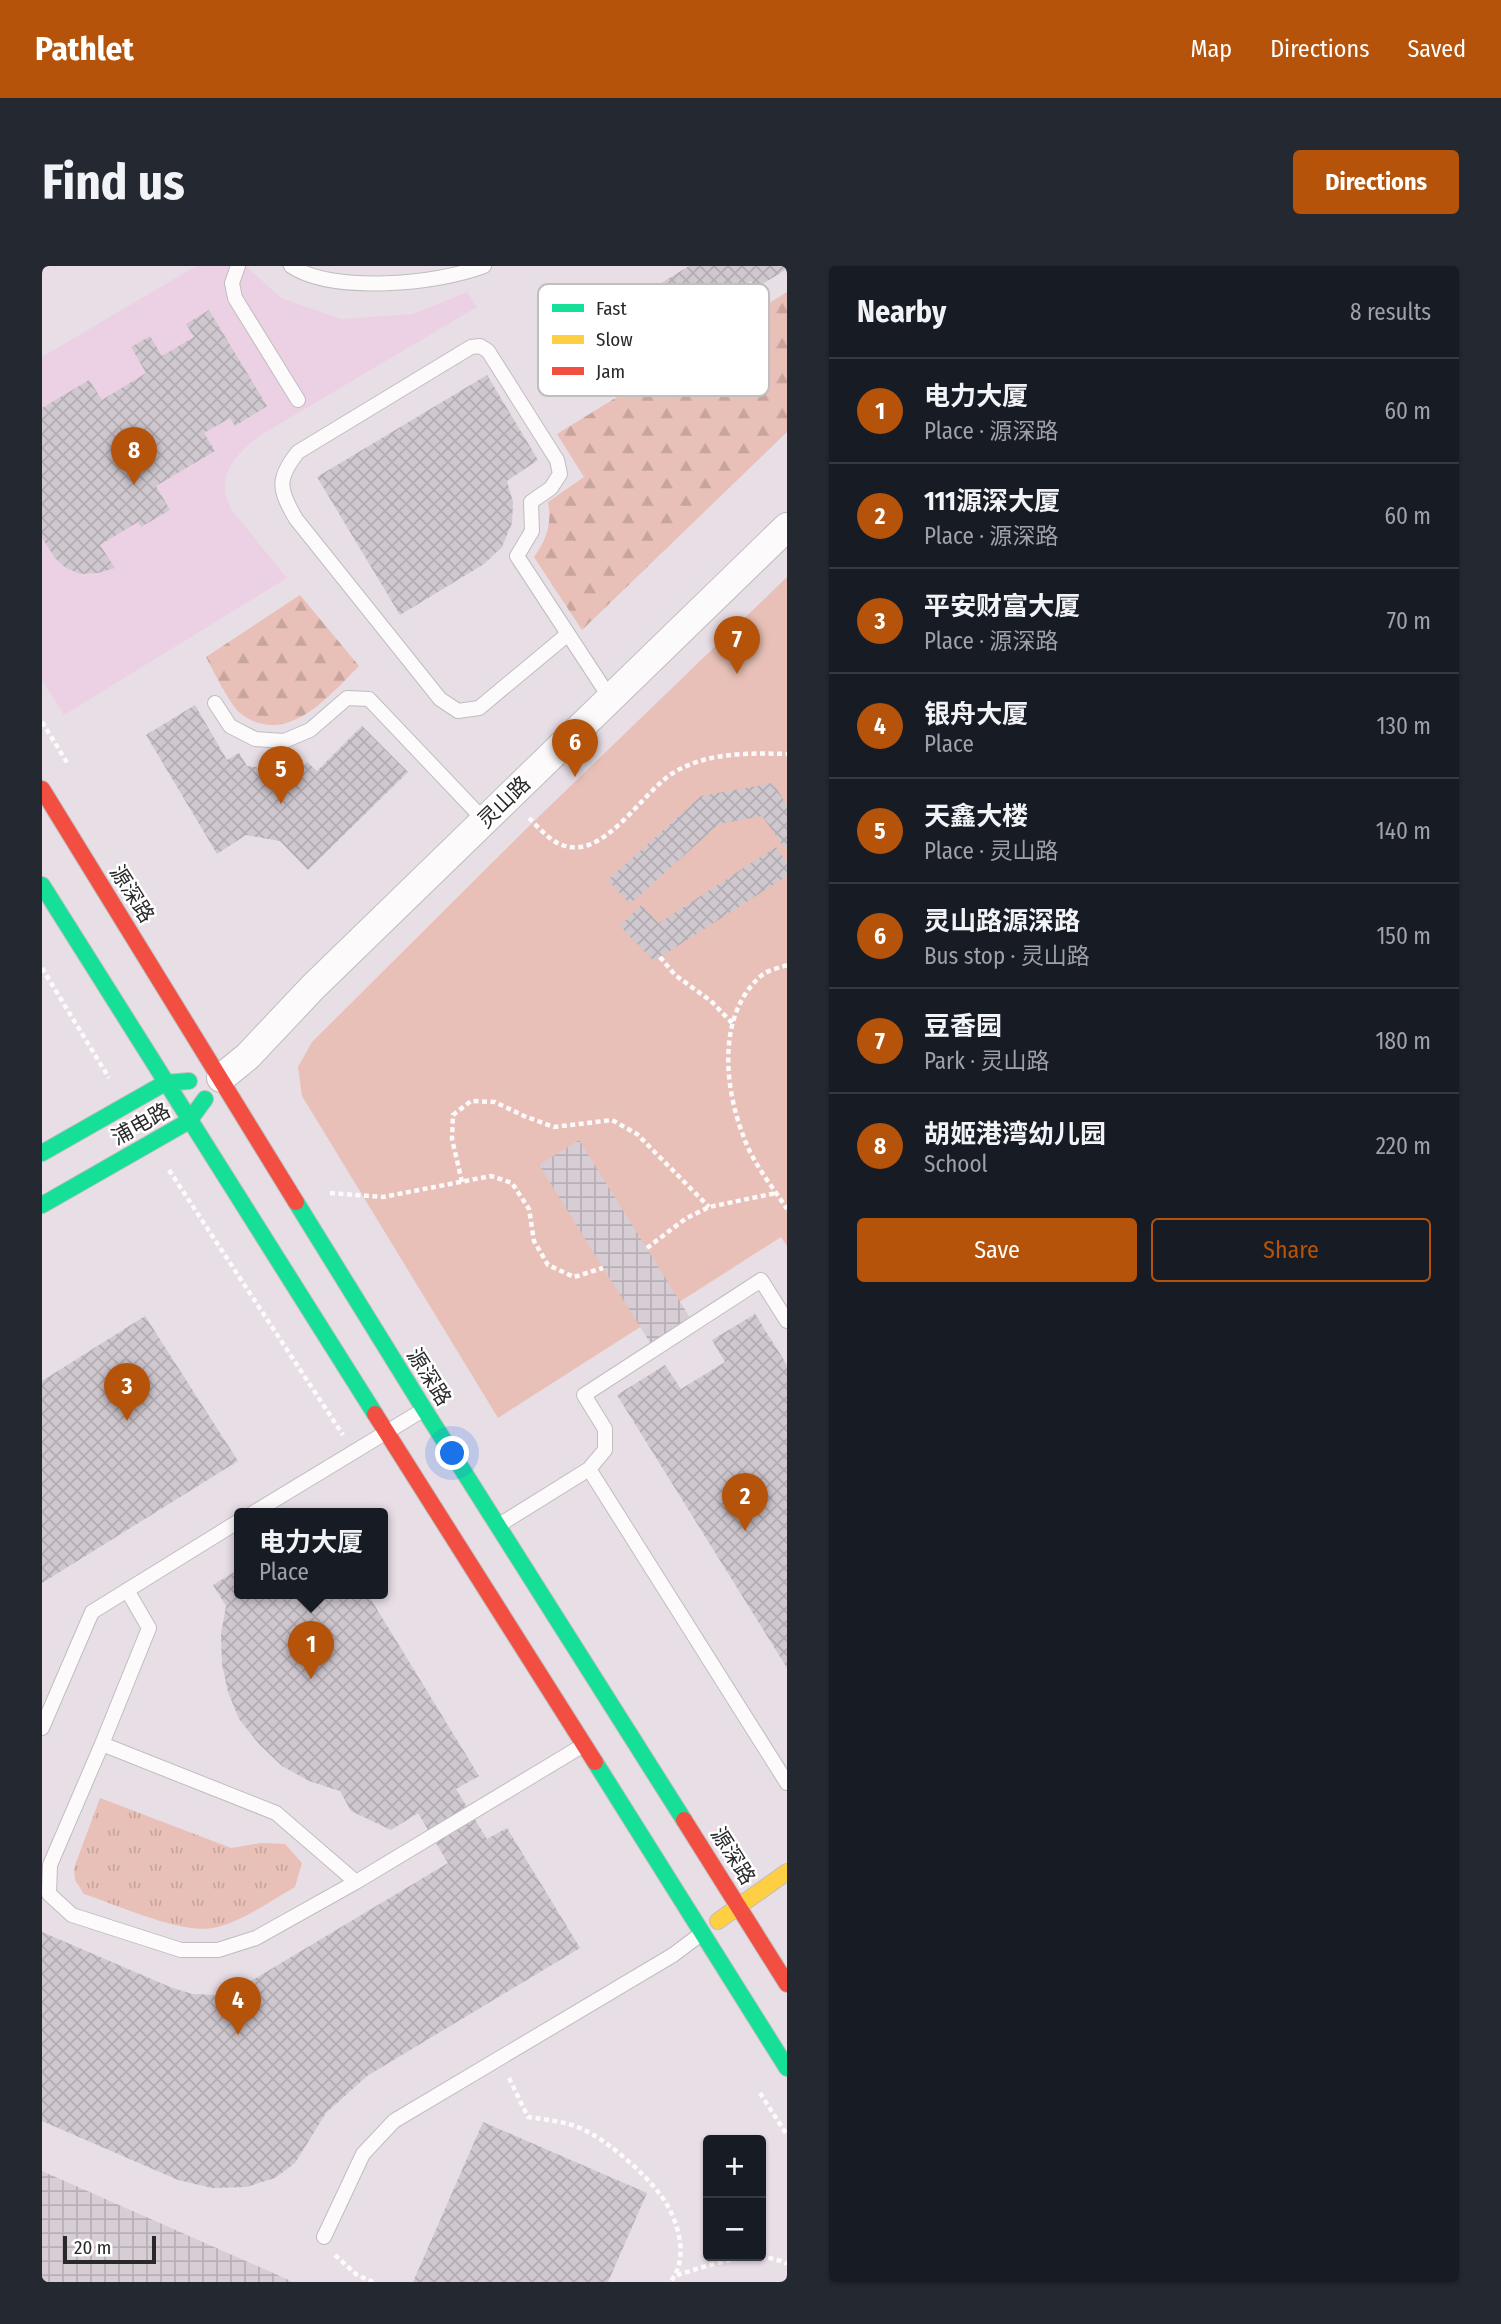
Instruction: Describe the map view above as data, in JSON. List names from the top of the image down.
{
  "streets": {
    "main road": ["源深路", "浦电路"],
    "street": ["灵山路"]
  },
  "crossings": [
    ["灵山路", "源深路"],
    ["灵山路", "浦电路"],
    ["源深路", "浦电路"]
  ],
  "legend": ["Fast", "Slow", "Jam"],
  "scale_bar": "20 m",
  "page": {
    "header": "Pathlet",
    "nav": ["Map", "Directions", "Saved"],
    "buttons": [
      "Directions",
      ["Save", "Share"]
    ],
    "title": "Find us",
    "heading": ["Nearby", "8 results"],
    "list": [
      {
        "mark": "1",
        "name": "电力大厦",
        "note": "Place · 源深路",
        "value": "60 m"
      },
      {
        "mark": "2",
        "name": "111源深大厦",
        "note": "Place · 源深路",
        "value": "60 m"
      },
      {
        "mark": "3",
        "name": "平安财富大厦",
        "note": "Place · 源深路",
        "value": "70 m"
      },
      {
        "mark": "4",
        "name": "银舟大厦",
        "note": "Place",
        "value": "130 m"
      },
      {
        "mark": "5",
        "name": "天鑫大楼",
        "note": "Place · 灵山路",
        "value": "140 m"
      },
      {
        "mark": "6",
        "name": "灵山路源深路",
        "note": "Bus stop · 灵山路",
        "value": "150 m"
      },
      {
        "mark": "7",
        "name": "豆香园",
        "note": "Park · 灵山路",
        "value": "180 m"
      },
      {
        "mark": "8",
        "name": "胡姬港湾幼儿园",
        "note": "School",
        "value": "220 m"
      }
    ],
    "pins": [
      "8",
      "7",
      "6",
      "5",
      "3",
      "2",
      "1",
      "4"
    ],
    "popup": ["电力大厦", "Place"],
    "map_buttons": ["+", "−"],
    "scale": "20 m"
  }
}
